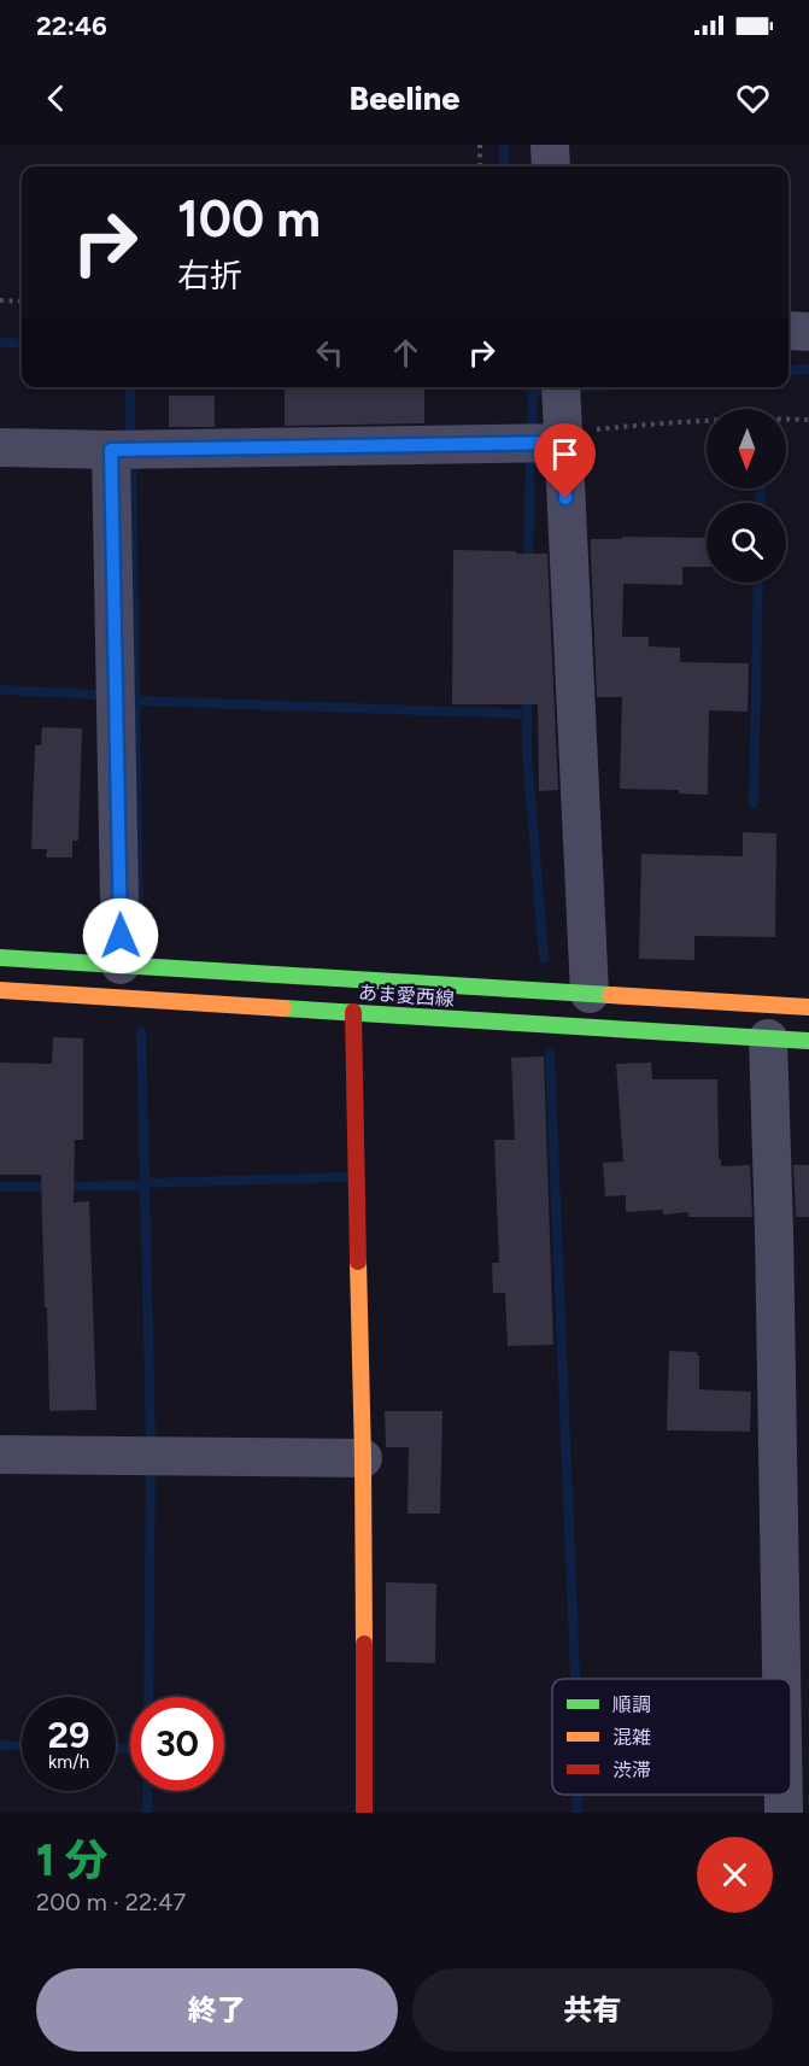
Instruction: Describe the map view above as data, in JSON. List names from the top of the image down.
{
  "streets": {
    "main road": ["あま愛西線"]
  },
  "legend": ["順調", "混雑", "渋滞"],
  "north": "bottom",
  "page": {
    "status": "22:46",
    "header": "Beeline",
    "turn": ["100 m", "右折"],
    "speed": "29 km/h",
    "limit": "30",
    "heading": ["1 分", "200 m · 22:47"],
    "buttons": ["終了", "共有"]
  }
}
